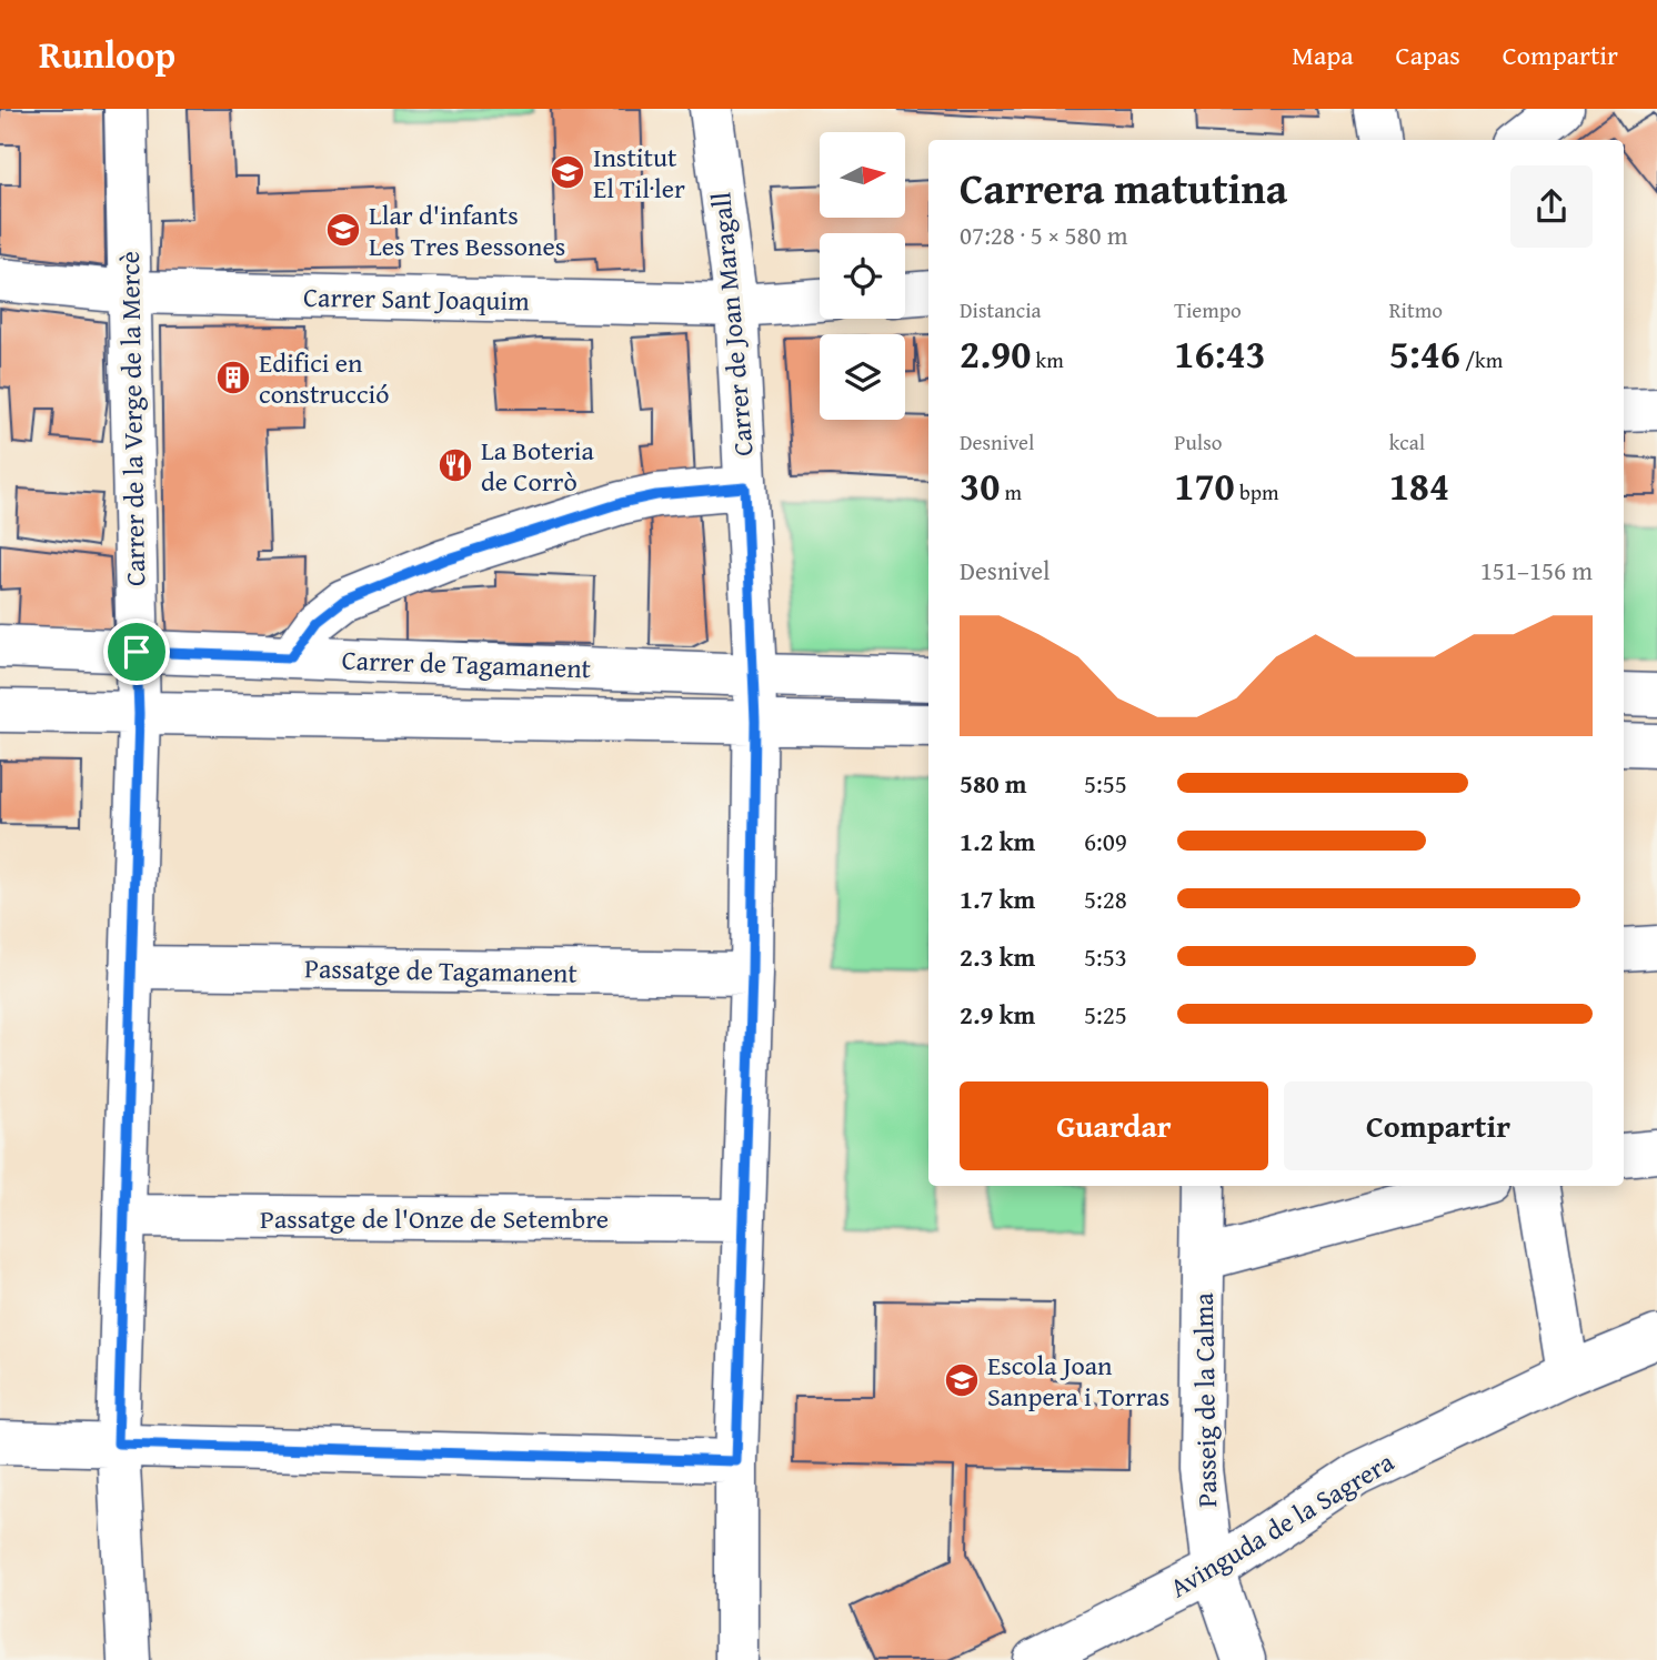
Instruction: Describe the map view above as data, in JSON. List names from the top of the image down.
{
  "streets": {
    "street": [
      "Carrer Sant Joaquim",
      "Carrer de Joan Maragall",
      "Carrer de la Verge de la Mercè",
      "Carrer de Tagamanent",
      "Passatge de Tagamanent",
      "Passatge de l'Onze de Setembre",
      "Passeig de la Calma",
      "Avinguda de la Sagrera"
    ]
  },
  "crossings": [
    ["Carrer Sant Joaquim", "Carrer de Joan Maragall"],
    ["Carrer Sant Joaquim", "Carrer de la Verge de la Mercè"],
    ["Carrer de Joan Maragall", "Carrer de Tagamanent"],
    ["Carrer de Joan Maragall", "Passatge de Tagamanent"],
    ["Carrer de Joan Maragall", "Passatge de l'Onze de Setembre"],
    ["Carrer de la Verge de la Mercè", "Carrer de Tagamanent"],
    ["Carrer de la Verge de la Mercè", "Passatge de Tagamanent"],
    ["Carrer de la Verge de la Mercè", "Passatge de l'Onze de Setembre"],
    ["Passeig de la Calma", "Avinguda de la Sagrera"]
  ],
  "places": {
    "school or university": ["Institut El Til·ler", "Llar d'infants Les Tres Bessones", "Escola Joan Sanpera i Torras"],
    "building": ["Edifici en construcció"],
    "restaurant": ["La Boteria de Corrò"]
  },
  "north": "right",
  "page": {
    "header": "Runloop",
    "nav": ["Mapa", "Capas", "Compartir"],
    "heading": ["Carrera matutina", "07:28 · 5 × 580 m"],
    "stats": [
      ["Distancia", "2.90 km"],
      ["Tiempo", "16:43"],
      ["Ritmo", "5:46 /km"],
      ["Desnivel", "30 m"],
      ["Pulso", "170 bpm"],
      ["kcal", "184"]
    ],
    "chart": ["Desnivel", "151–156 m"],
    "list": [
      {
        "name": "580 m",
        "note": "5:55"
      },
      {
        "name": "1.2 km",
        "note": "6:09"
      },
      {
        "name": "1.7 km",
        "note": "5:28"
      },
      {
        "name": "2.3 km",
        "note": "5:53"
      },
      {
        "name": "2.9 km",
        "note": "5:25"
      }
    ],
    "buttons": ["Guardar", "Compartir"]
  }
}
